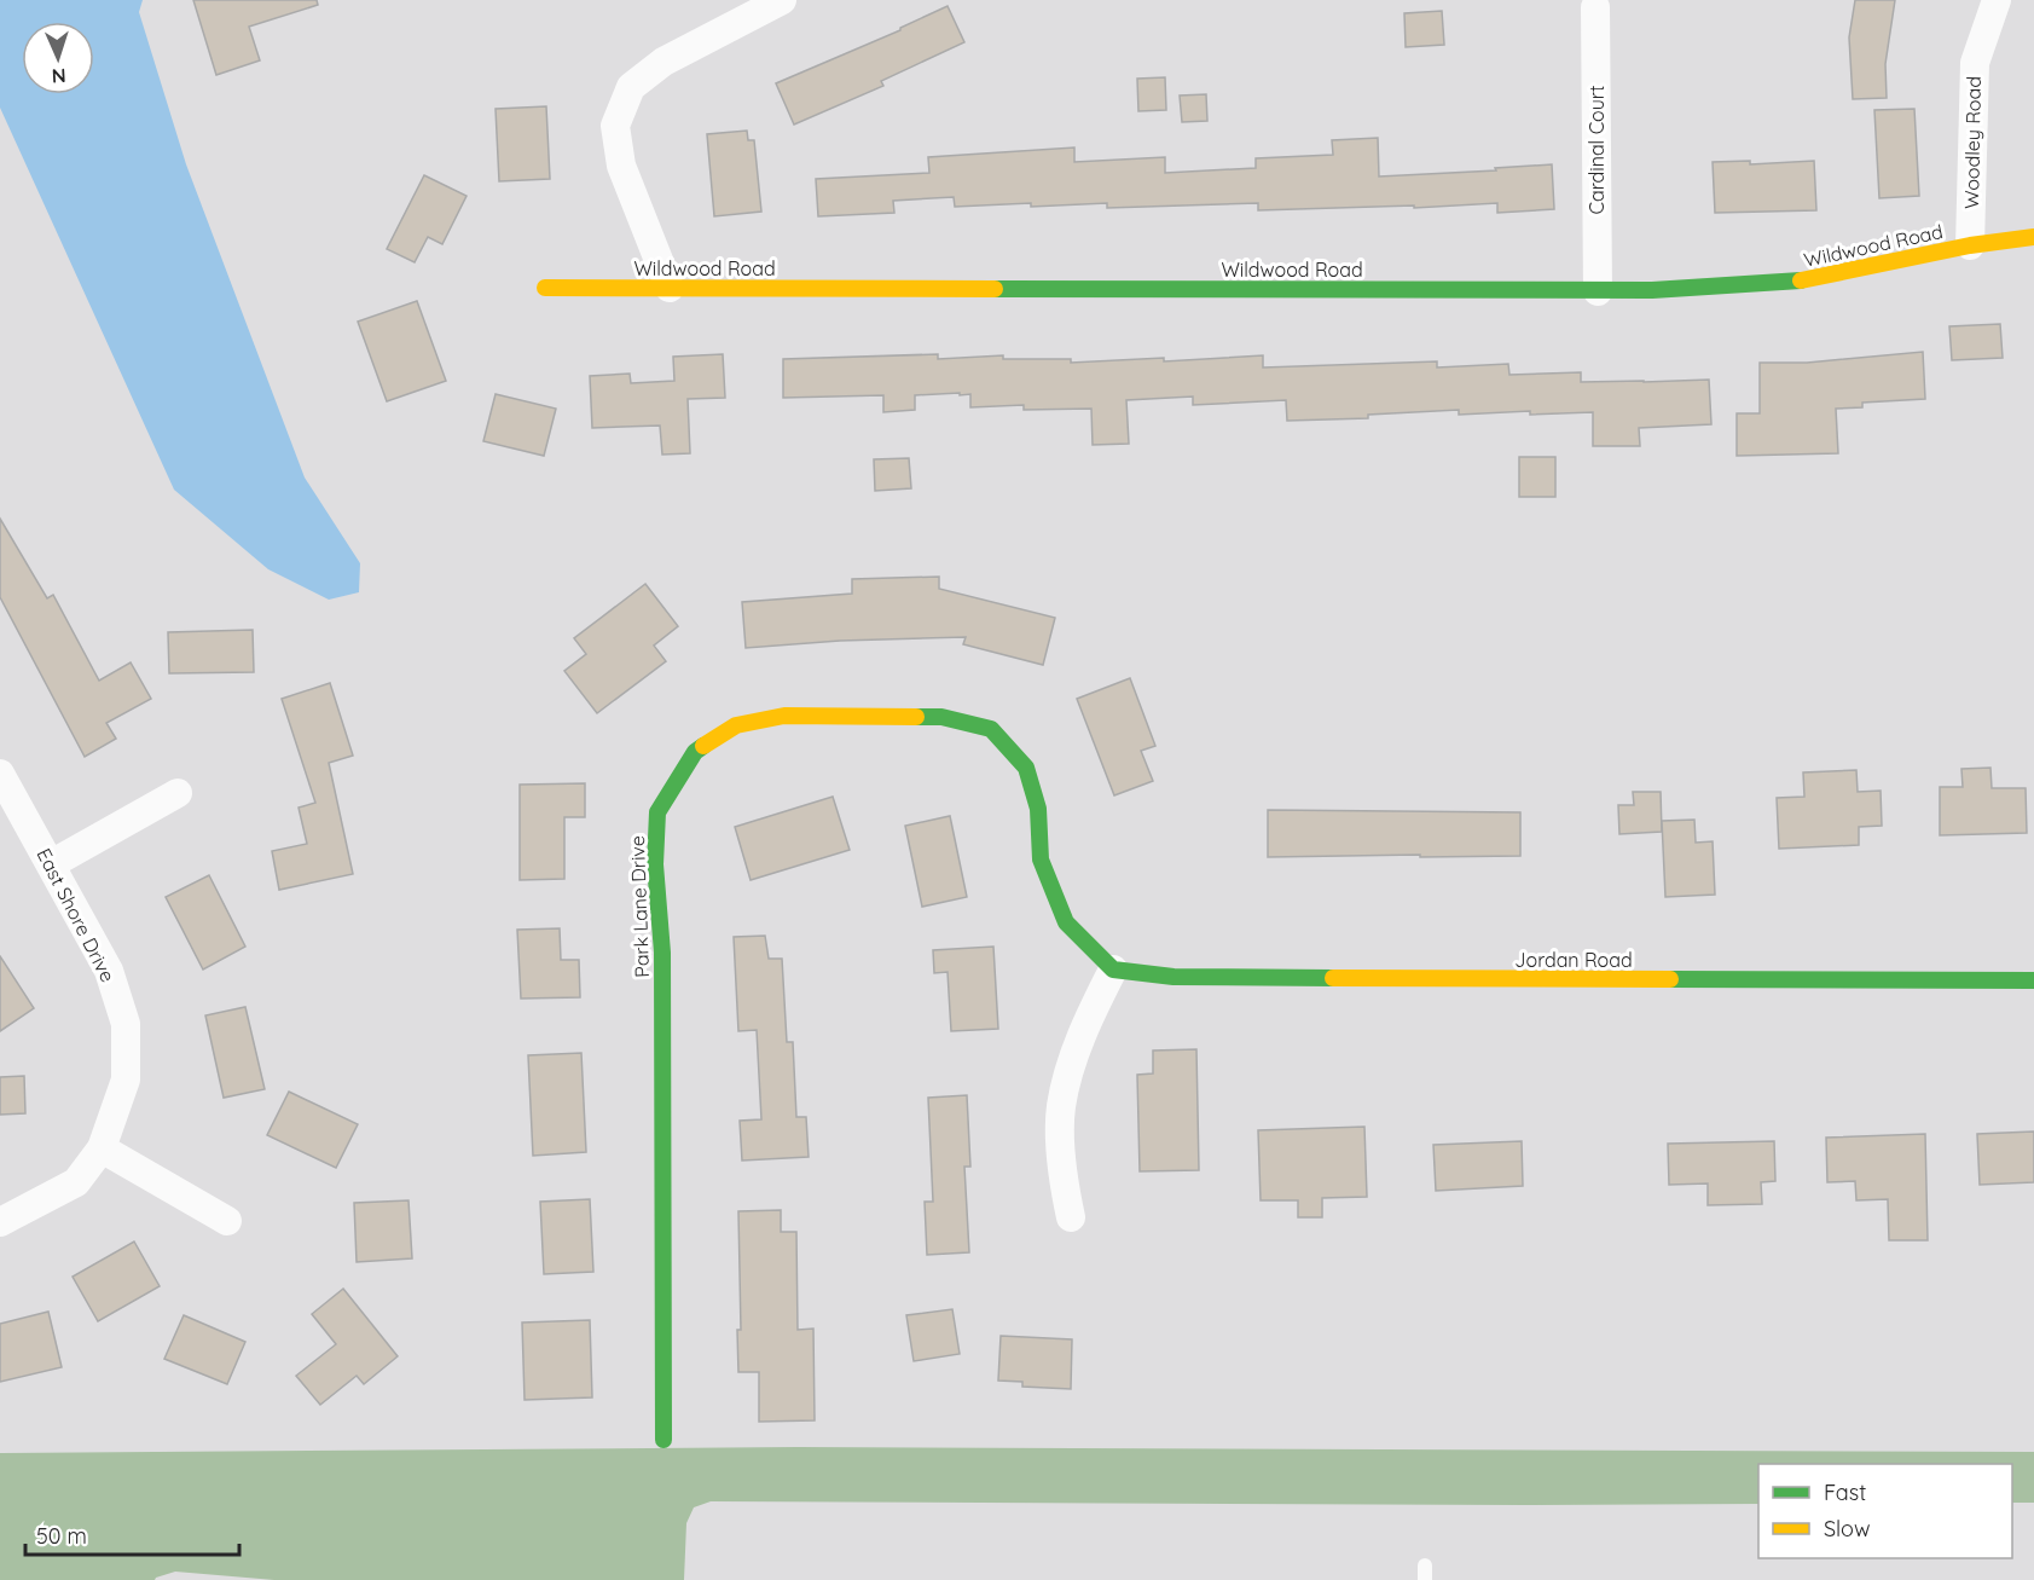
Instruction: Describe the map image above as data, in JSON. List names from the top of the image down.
{
  "streets": {
    "street": [
      "Woodley Road",
      "Cardinal Court",
      "Wildwood Road",
      "Park Lane Drive",
      "East Shore Drive",
      "Jordan Road"
    ]
  },
  "crossings": [
    ["Woodley Road", "Wildwood Road"],
    ["Cardinal Court", "Wildwood Road"],
    ["Park Lane Drive", "Jordan Road"]
  ],
  "legend": ["Fast", "Slow"],
  "scale_bar": "50 m",
  "north": "bottom"
}
